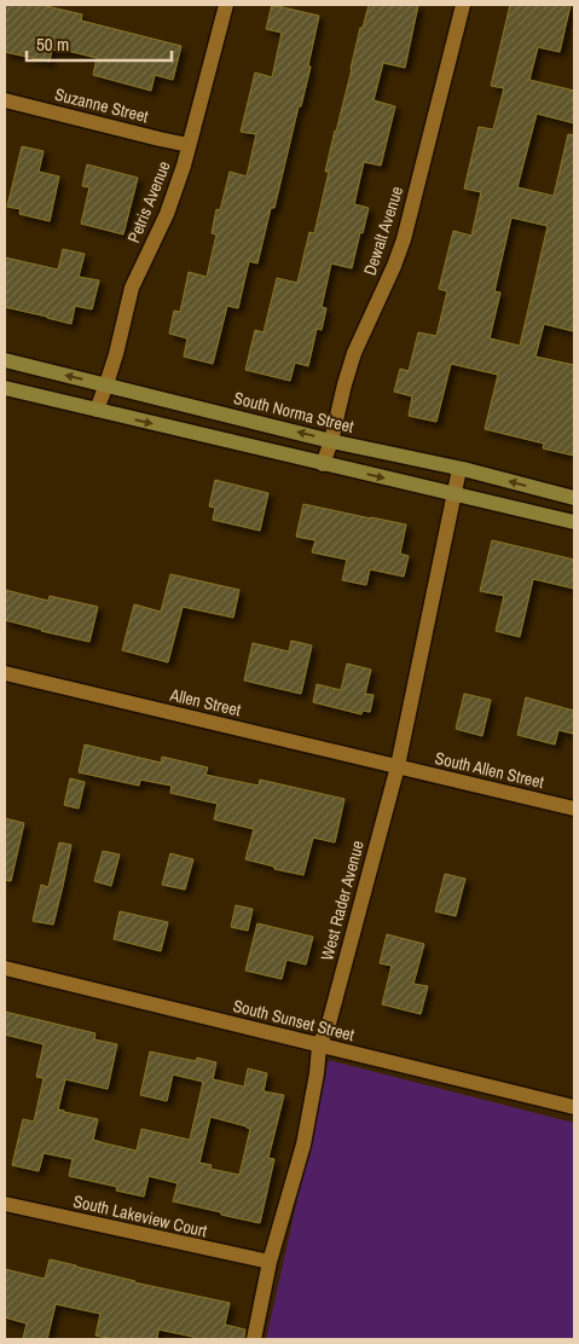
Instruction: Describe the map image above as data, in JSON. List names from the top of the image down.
{
  "streets": {
    "street": [
      "Suzanne Street",
      "Petris Avenue",
      "Dewalt Avenue",
      "South Norma Street",
      "Allen Street",
      "South Allen Street",
      "West Rader Avenue",
      "South Sunset Street",
      "South Lakeview Court"
    ]
  },
  "crossings": [
    ["Suzanne Street", "Petris Avenue"],
    ["Petris Avenue", "South Norma Street"],
    ["Dewalt Avenue", "South Norma Street"],
    ["South Norma Street", "West Rader Avenue"],
    ["Allen Street", "South Allen Street"],
    ["Allen Street", "West Rader Avenue"],
    ["South Allen Street", "West Rader Avenue"],
    ["West Rader Avenue", "South Sunset Street"],
    ["West Rader Avenue", "South Lakeview Court"]
  ],
  "scale_bar": "50 m"
}
